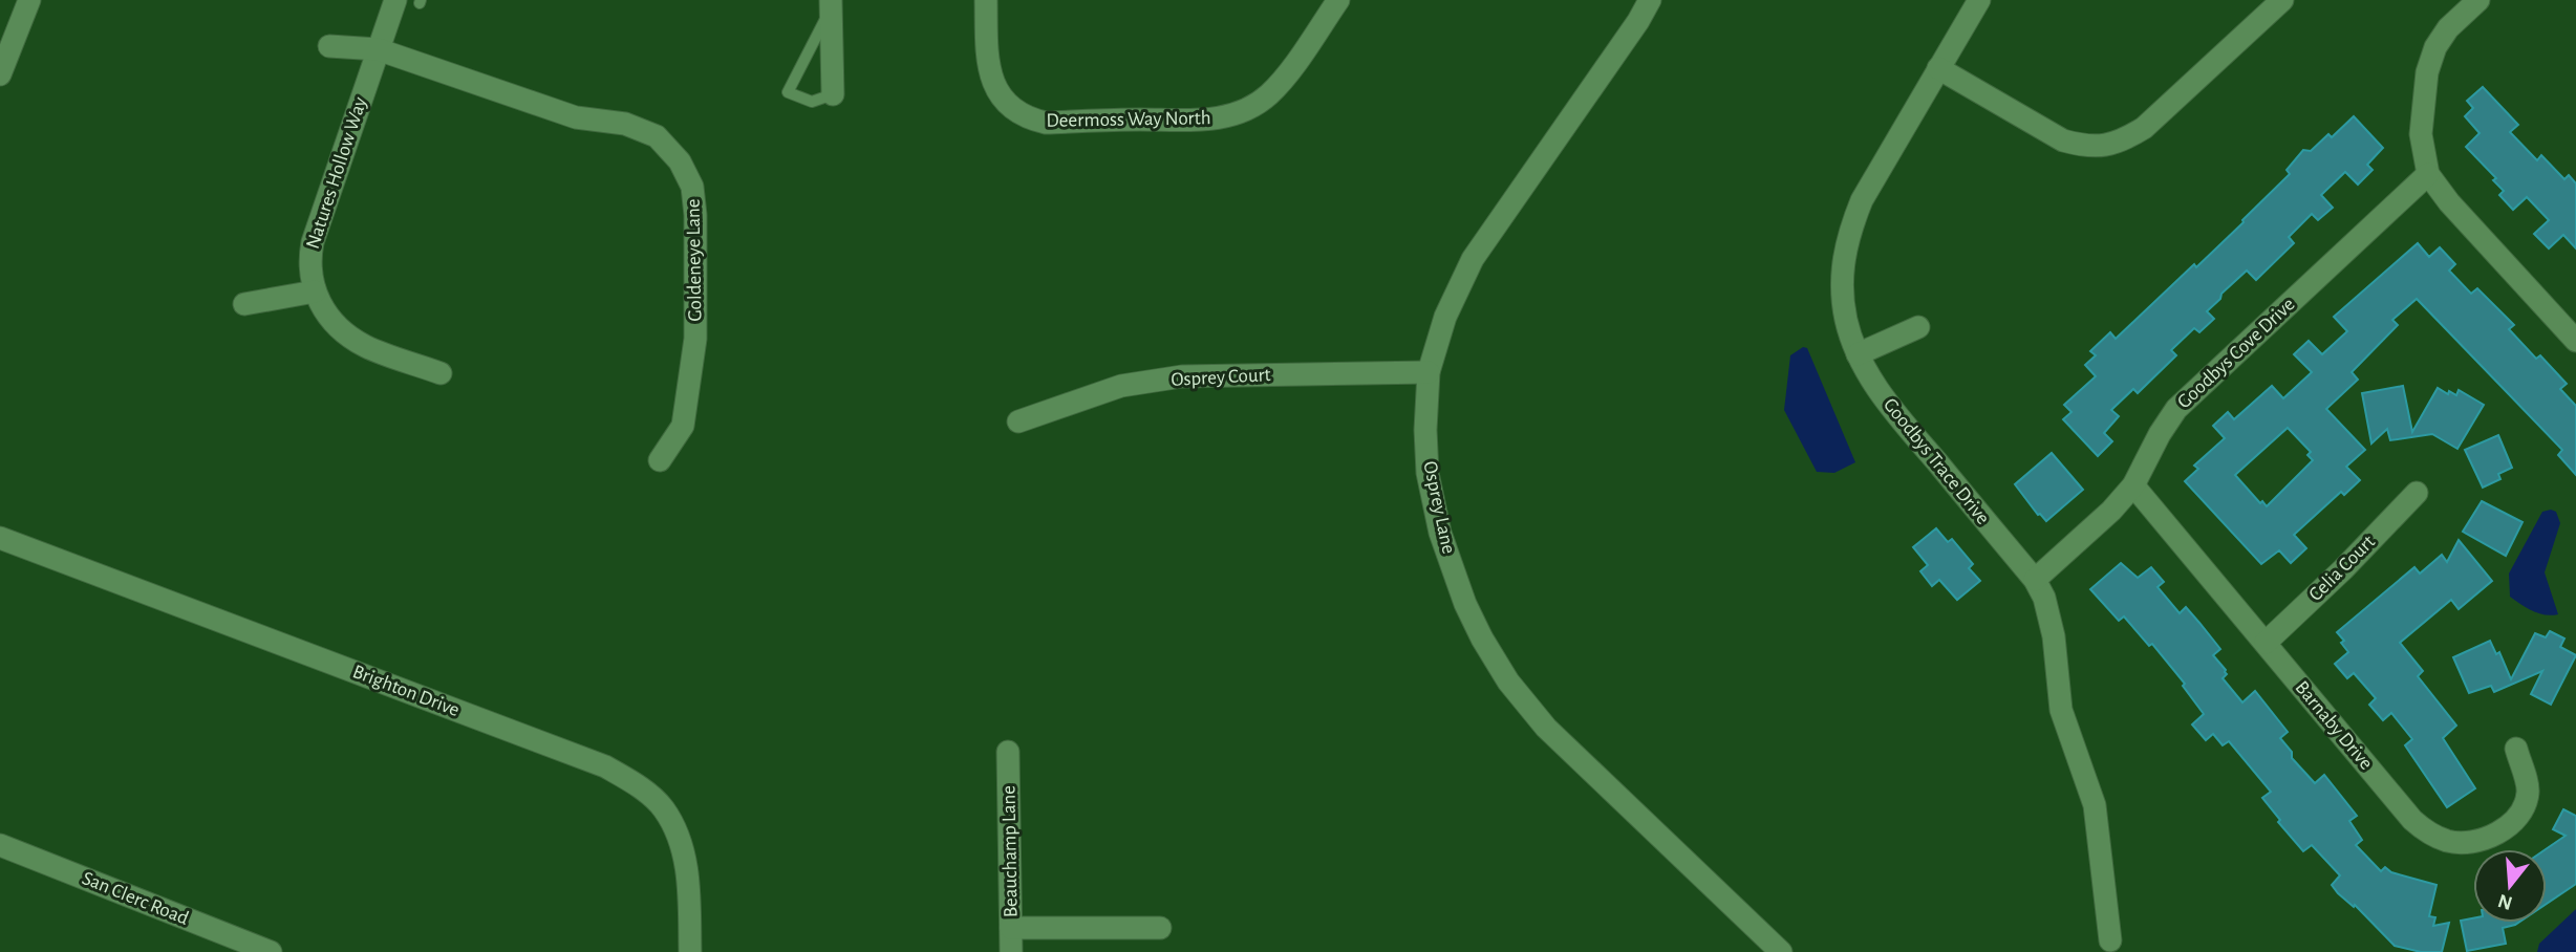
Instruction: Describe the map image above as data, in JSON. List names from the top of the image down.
{
  "streets": {
    "street": [
      "Deermoss Way North",
      "Natures Hollow Way",
      "Goldeneye Lane",
      "Goodbys Cove Drive",
      "Osprey Court",
      "Goodbys Trace Drive",
      "Osprey Lane",
      "Celia Court",
      "Brighton Drive",
      "Barnaby Drive",
      "Beauchamp Lane",
      "San Clerc Road"
    ]
  },
  "crossings": [
    ["Natures Hollow Way", "Goldeneye Lane"],
    ["Goodbys Cove Drive", "Goodbys Trace Drive"],
    ["Goodbys Cove Drive", "Barnaby Drive"],
    ["Osprey Court", "Osprey Lane"],
    ["Celia Court", "Barnaby Drive"]
  ],
  "north": "bottom"
}
